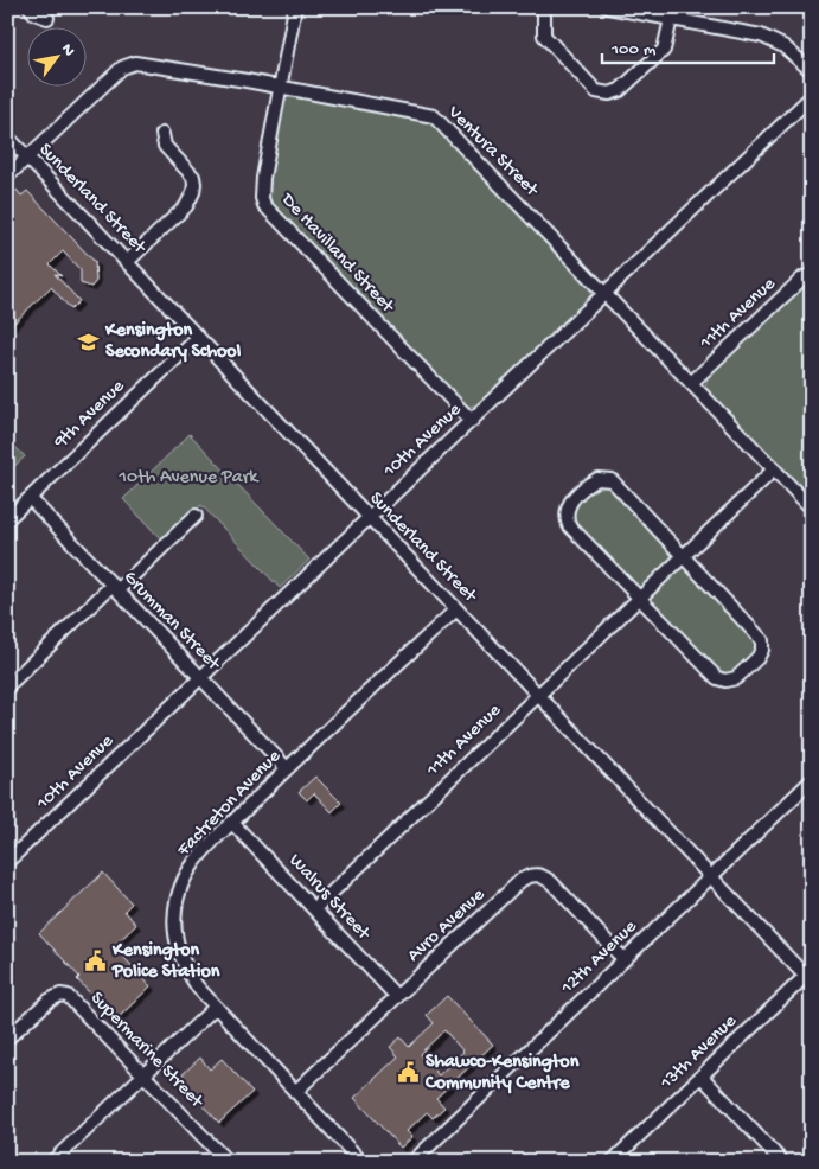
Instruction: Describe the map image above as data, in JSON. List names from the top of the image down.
{
  "streets": {
    "street": [
      "Ventura Street",
      "Sunderland Street",
      "De Havilland Street",
      "11th Avenue",
      "9th Avenue",
      "10th Avenue",
      "Grumman Street",
      "Factreton Avenue",
      "Walrus Street",
      "Avro Avenue",
      "12th Avenue",
      "Supermarine Street",
      "13th Avenue"
    ]
  },
  "crossings": [
    ["Ventura Street", "Sunderland Street"],
    ["Ventura Street", "De Havilland Street"],
    ["Ventura Street", "11th Avenue"],
    ["Ventura Street", "10th Avenue"],
    ["Sunderland Street", "11th Avenue"],
    ["Sunderland Street", "9th Avenue"],
    ["Sunderland Street", "10th Avenue"],
    ["Sunderland Street", "Factreton Avenue"],
    ["Sunderland Street", "12th Avenue"],
    ["Sunderland Street", "13th Avenue"],
    ["De Havilland Street", "10th Avenue"],
    ["11th Avenue", "Walrus Street"],
    ["9th Avenue", "Grumman Street"],
    ["10th Avenue", "Grumman Street"],
    ["Grumman Street", "Factreton Avenue"],
    ["Factreton Avenue", "Walrus Street"],
    ["Factreton Avenue", "Avro Avenue"],
    ["Walrus Street", "Avro Avenue"],
    ["Avro Avenue", "12th Avenue"]
  ],
  "parks": ["10th Avenue Park"],
  "places": {
    "school or university": ["Kensington Secondary School"],
    "public building": ["Kensington Police Station", "Shawco-Kensington Community Centre"]
  },
  "scale_bar": "100 m",
  "north": "top right"
}
